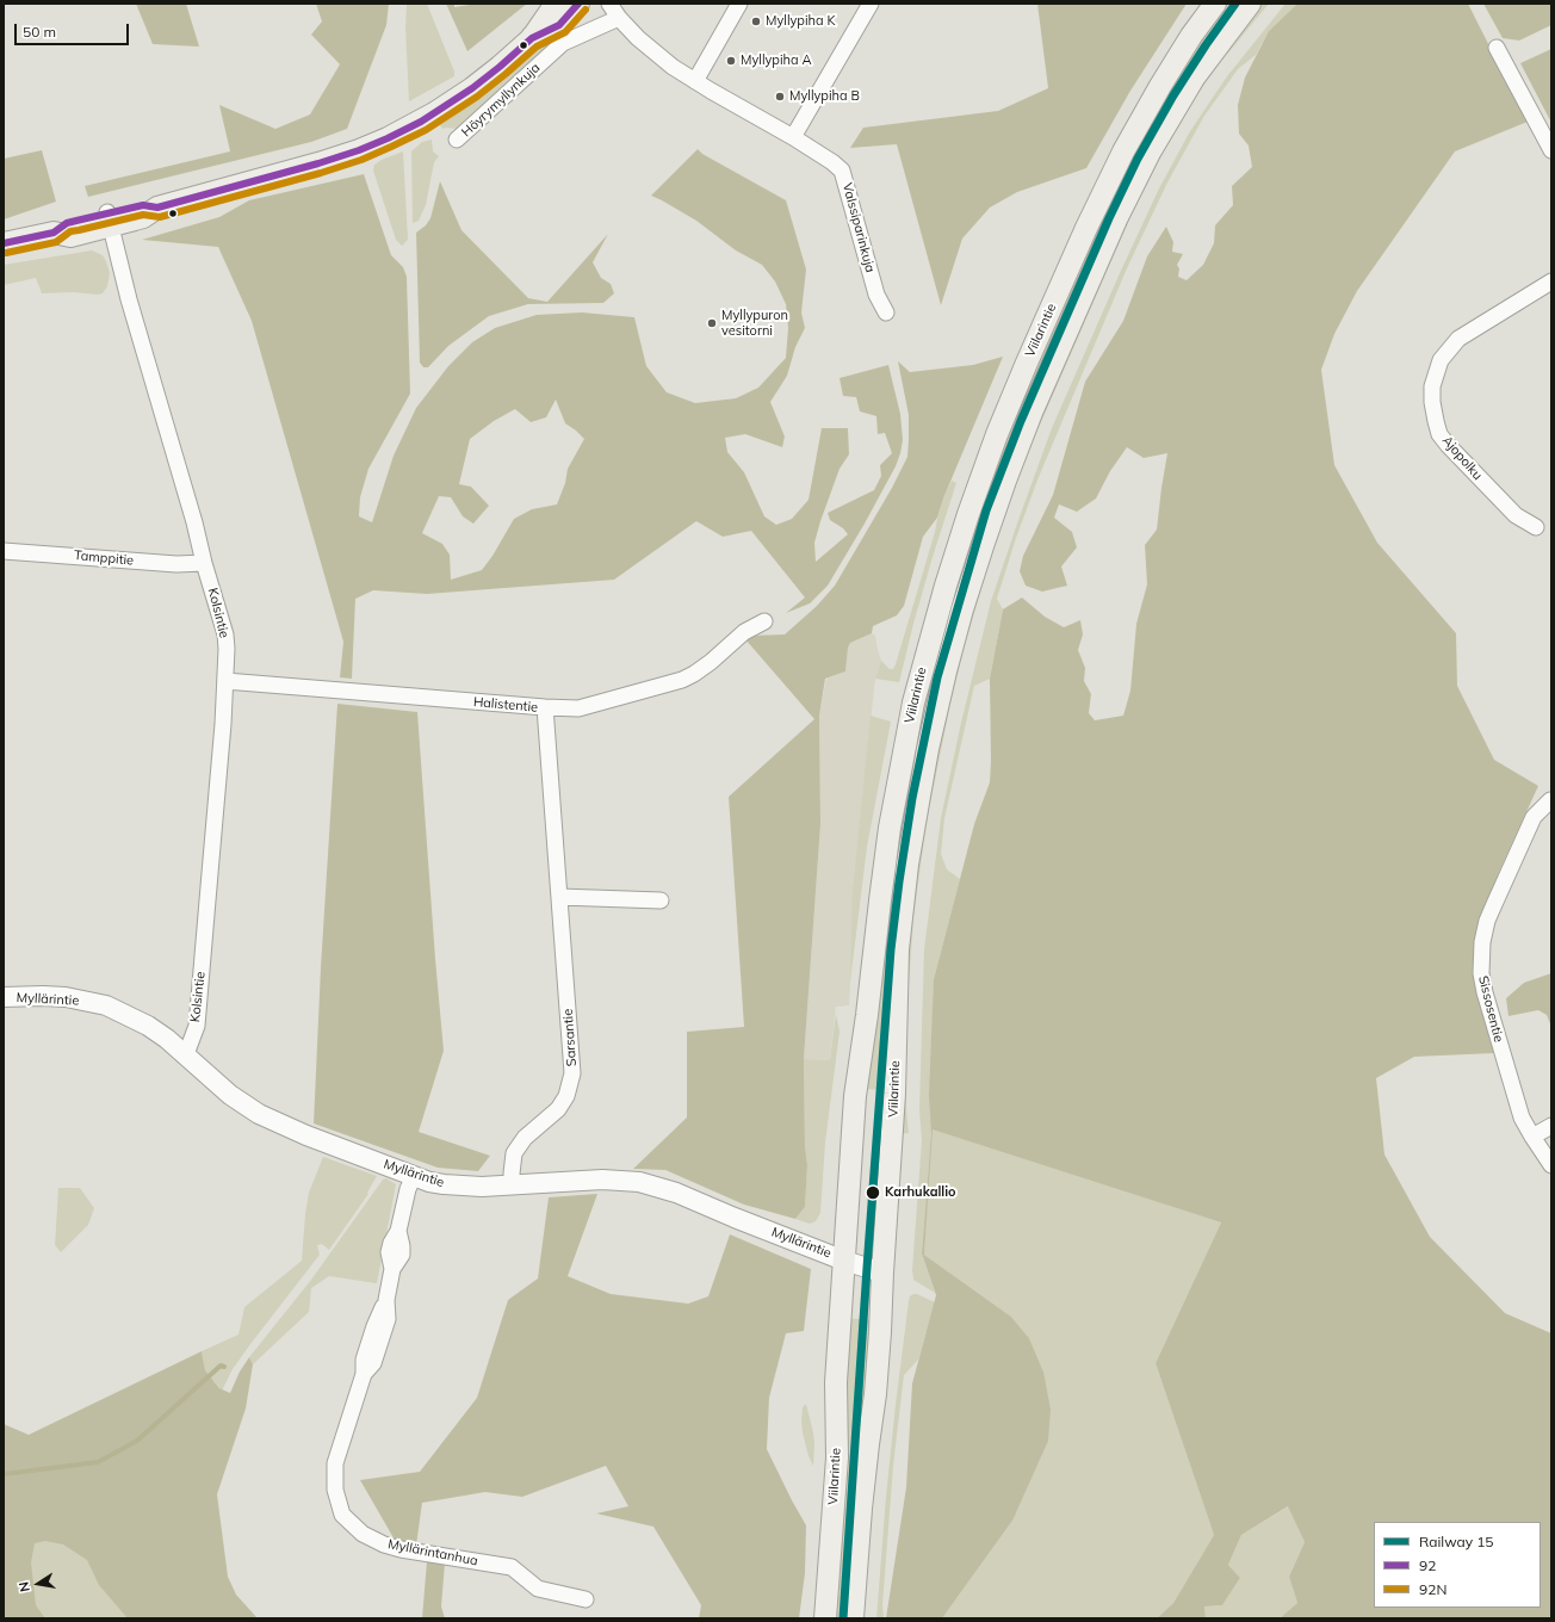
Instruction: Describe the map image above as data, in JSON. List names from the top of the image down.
{
  "streets": {
    "main road": ["Viilarintie"],
    "street": [
      "Höyrymyllynkuja",
      "Valssiparinkuja",
      "Ajopolku",
      "Tamppitie",
      "Kolsintie",
      "Halistentie",
      "Myllärintie",
      "Sissosentie",
      "Sarsantie",
      "Myllärintanhua"
    ]
  },
  "crossings": [
    ["Höyrymyllynkuja", "Valssiparinkuja"],
    ["Viilarintie", "Myllärintie"],
    ["Tamppitie", "Kolsintie"],
    ["Kolsintie", "Halistentie"],
    ["Kolsintie", "Myllärintie"],
    ["Halistentie", "Sarsantie"],
    ["Myllärintie", "Sarsantie"],
    ["Myllärintie", "Myllärintanhua"]
  ],
  "places": [
    "Myllypiha K",
    "Myllypiha A",
    "Myllypiha B",
    "Myllypuron vesitorni",
    "Karhukallio"
  ],
  "lines": ["rail line 15", "transit line 92", "transit line 92N"],
  "legend": ["Railway 15", "92", "92N"],
  "scale_bar": "50 m",
  "north": "left"
}
